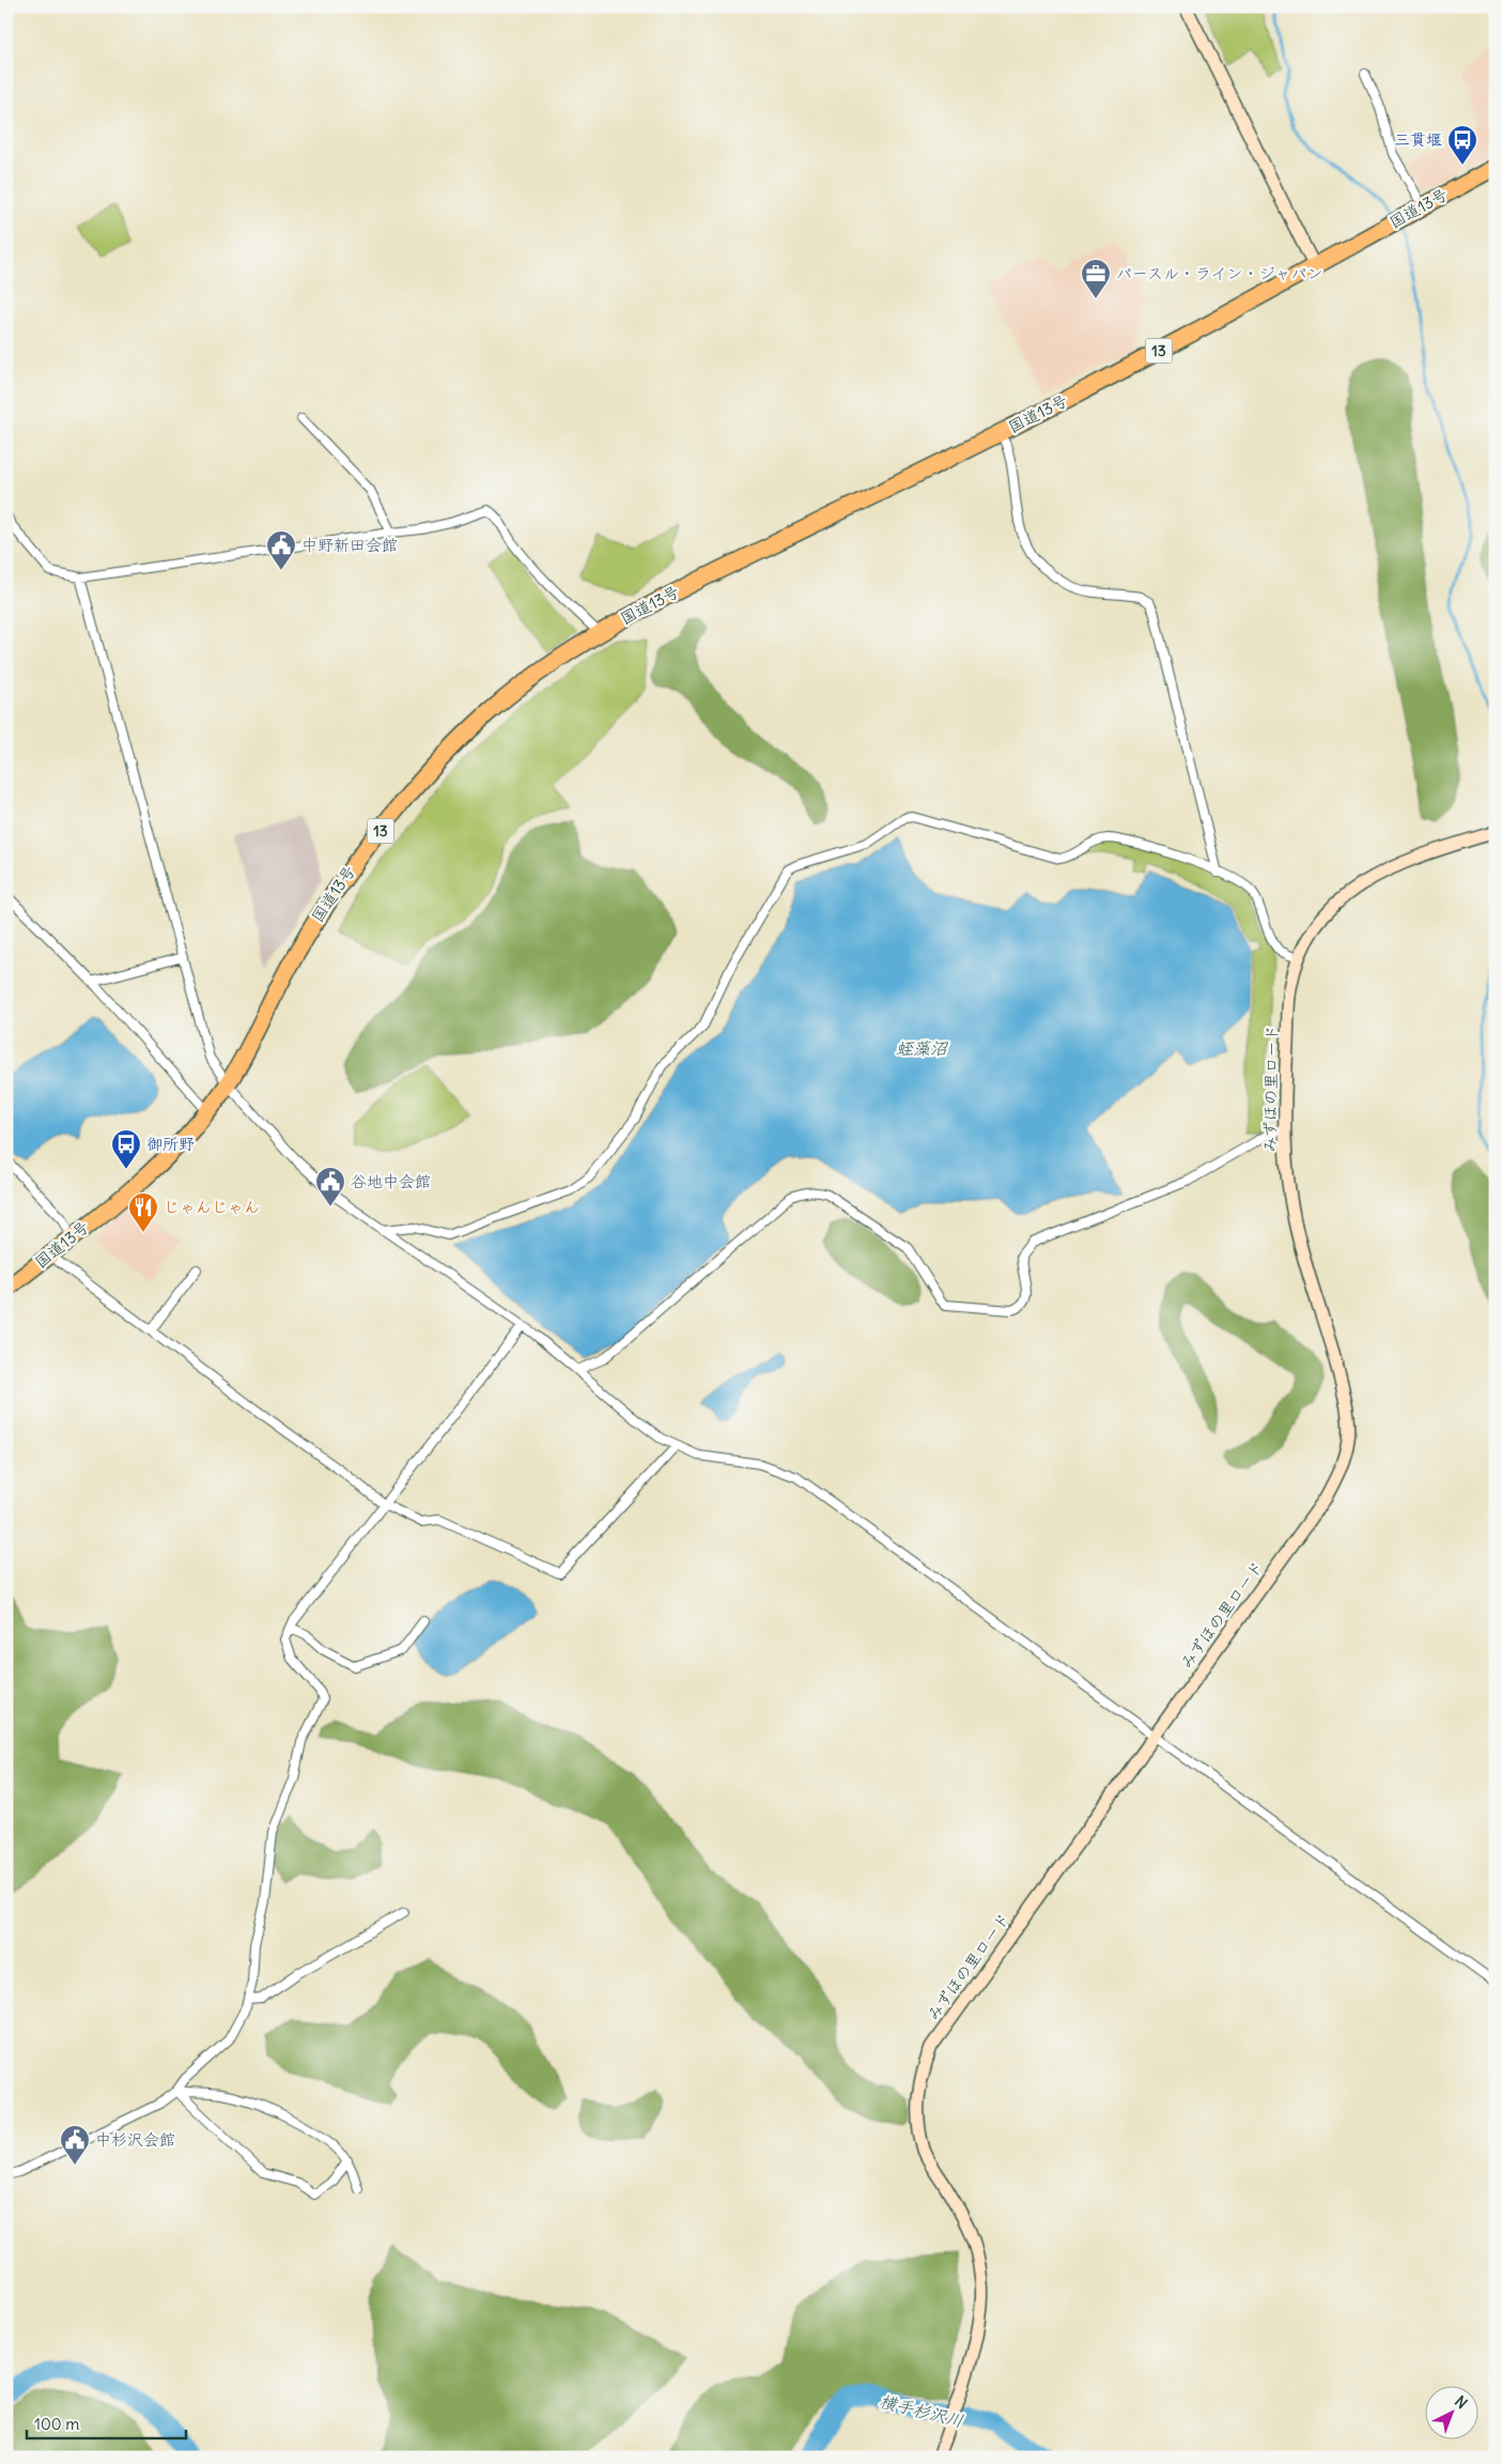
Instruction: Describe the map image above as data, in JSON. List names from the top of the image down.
{
  "streets": {
    "highway": ["国道13号", "13"],
    "street": ["みずほの里ロード"]
  },
  "water": ["蛭藻沼", "横手杉沢川"],
  "places": {
    "bus stop": ["三貫堰", "御所野"],
    "office": ["パースル・ライン・ジャパン"],
    "public building": ["中野新田会館", "谷地中会館", "中杉沢会館"],
    "restaurant": ["じゃんじゃん"]
  },
  "scale_bar": "100 m",
  "north": "top right"
}
